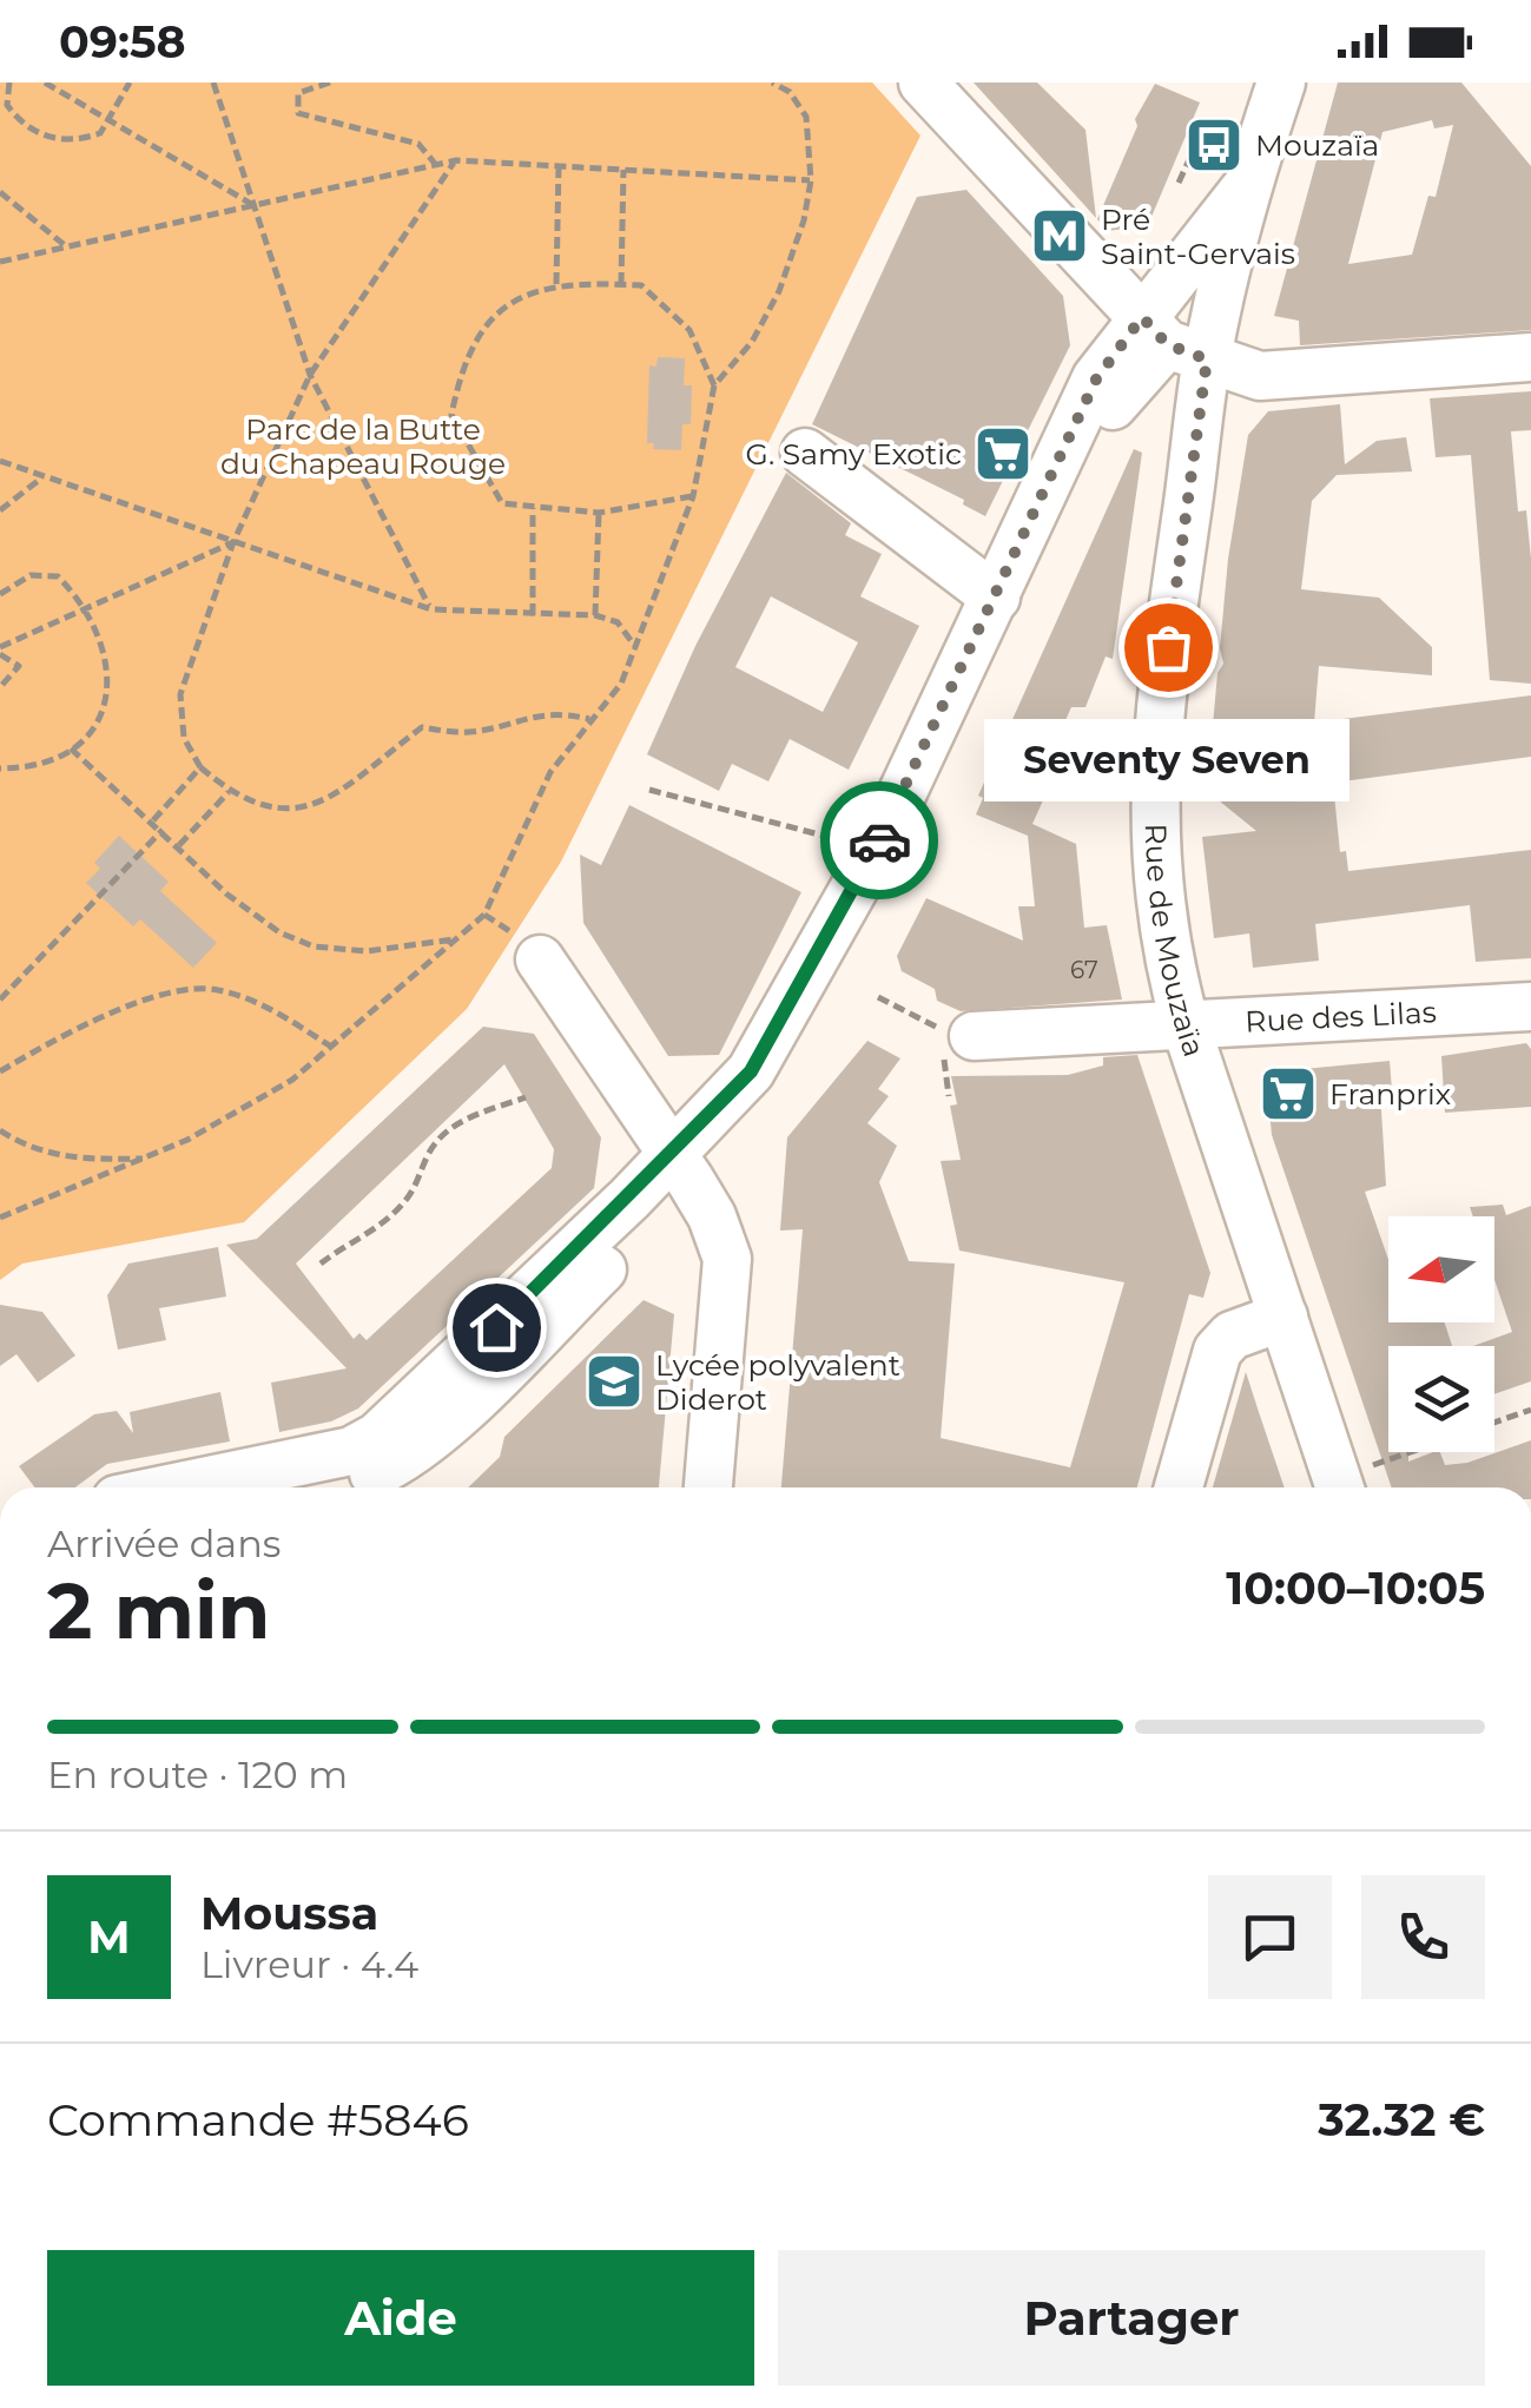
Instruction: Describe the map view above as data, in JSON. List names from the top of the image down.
{
  "streets": {
    "street": ["Rue de Mouzaïa", "Rue des Lilas"]
  },
  "crossings": [
    ["Rue de Mouzaïa", "Rue des Lilas"]
  ],
  "parks": ["Parc de la Butte du Chapeau Rouge"],
  "places": {
    "bus stop": ["Mouzaïa"],
    "metro station": ["Pré Saint-Gervais"],
    "supermarket": ["G. Samy Exotic", "Franprix"],
    "other": ["Seventy Seven"],
    "school or university": ["Lycée polyvalent Diderot"]
  },
  "house_numbers": ["67"],
  "north": "left",
  "page": {
    "status": "09:58",
    "bubble": "Seventy Seven",
    "heading": ["2 min", "Arrivée dans", "10:00–10:05"],
    "panel": [
      "Moussa",
      "Livreur · 4.4",
      "Commande #5846",
      "32.32 €"
    ],
    "bar": "En route · 120 m",
    "round": "M",
    "buttons": ["Aide", "Partager"]
  }
}
